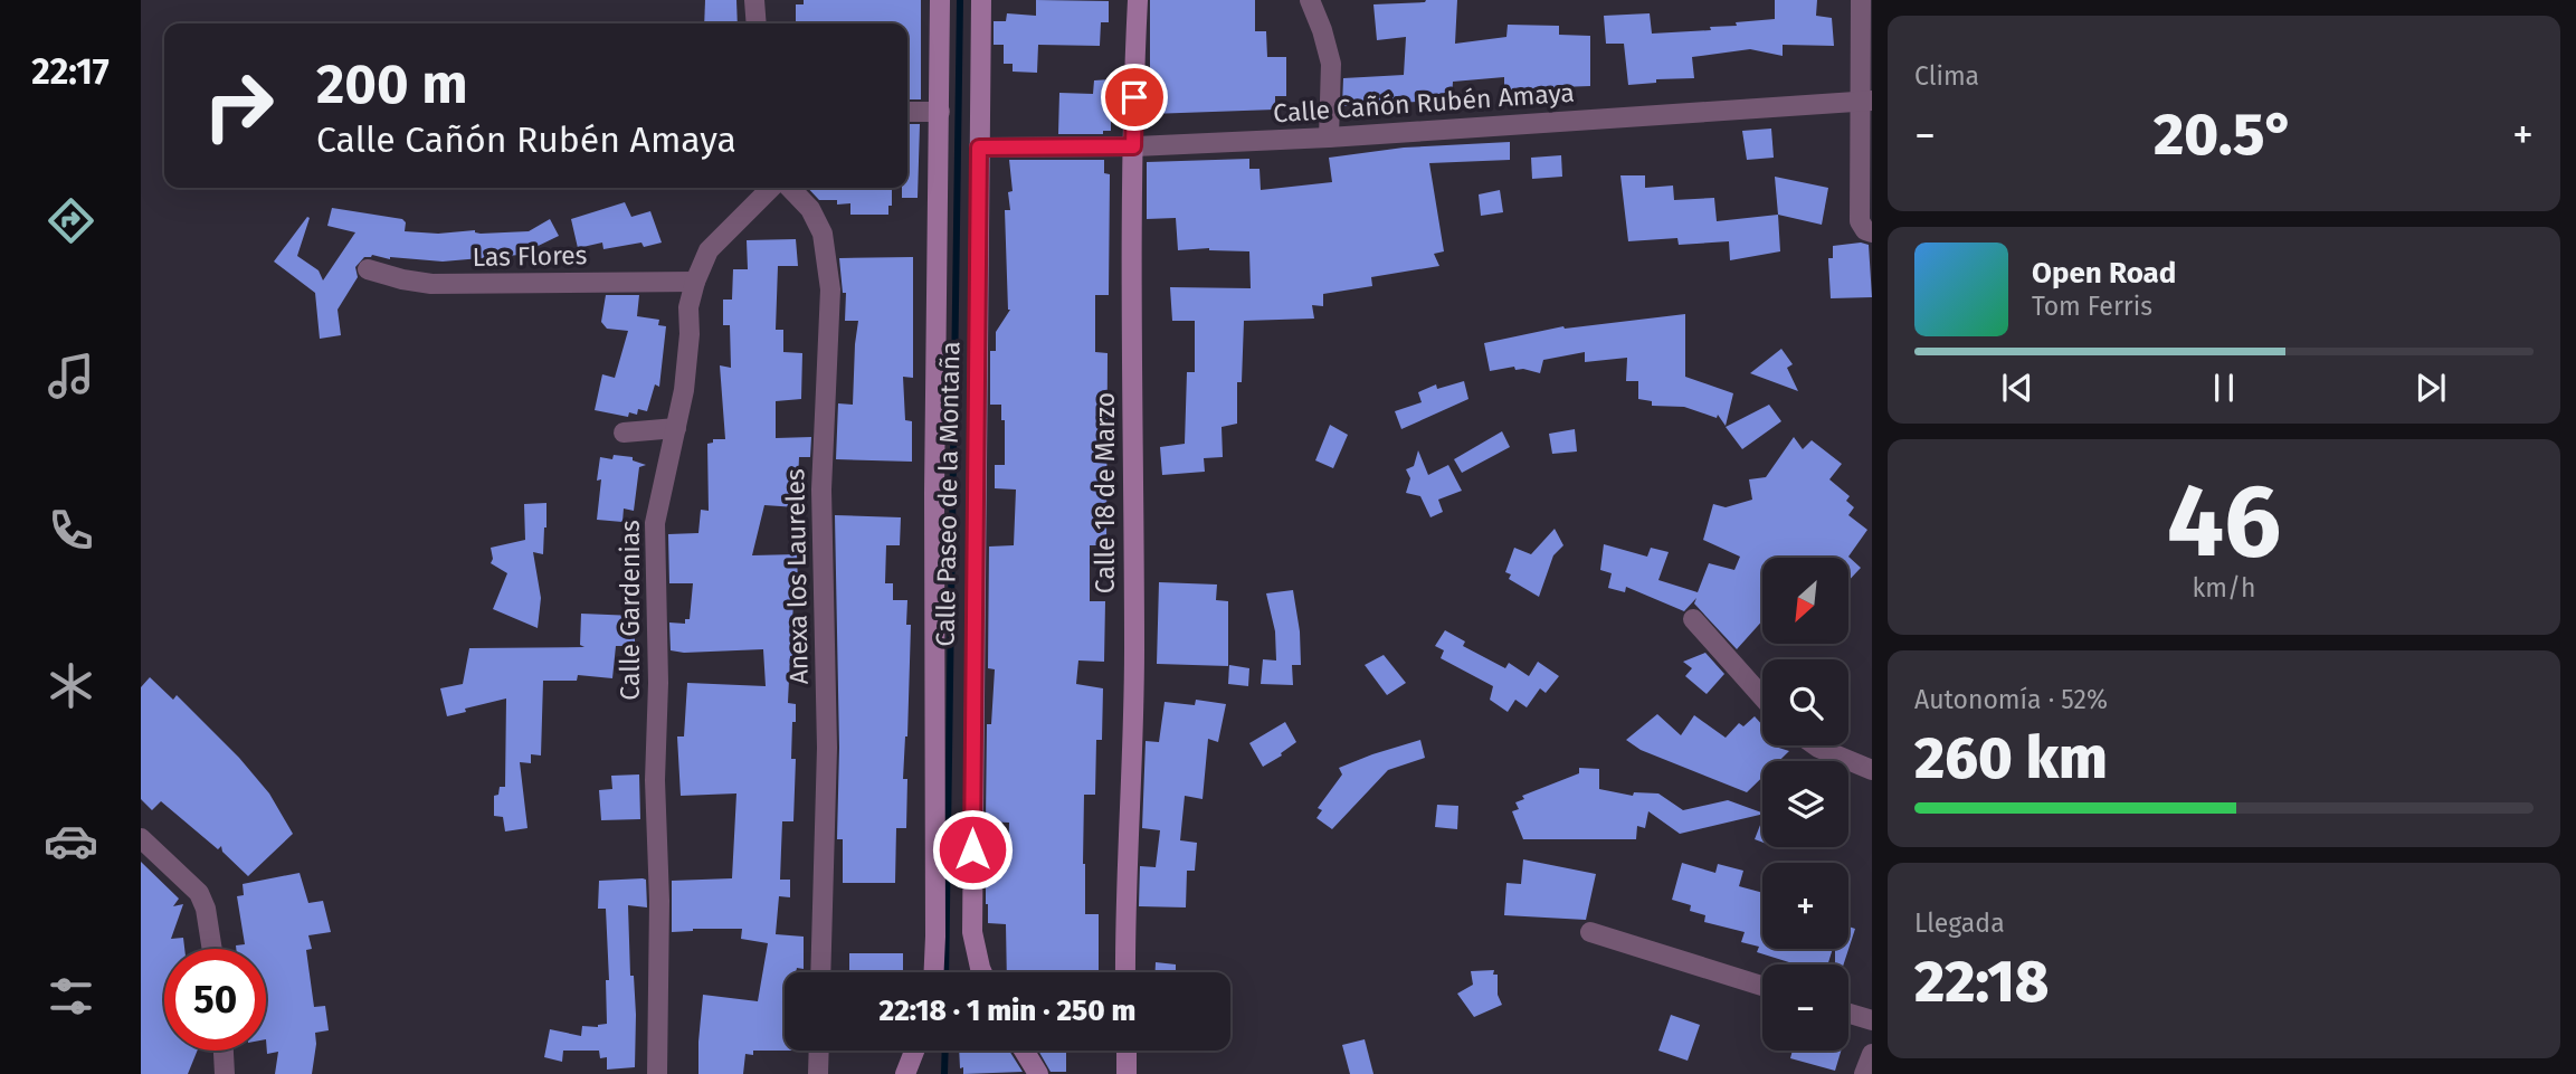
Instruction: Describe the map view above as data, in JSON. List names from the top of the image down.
{
  "streets": {
    "main road": ["Calle 18 de Marzo", "Calle Paseo de la Montaña"],
    "street": [
      "Calle Cañón Rubén Amaya",
      "Las Flores",
      "Anexa los Laureles",
      "Calle Gardenias"
    ]
  },
  "crossings": [
    ["Calle Cañón Rubén Amaya", "Calle 18 de Marzo"],
    ["Calle Cañón Rubén Amaya", "Calle Paseo de la Montaña"],
    ["Las Flores", "Calle Gardenias"]
  ],
  "north": "bottom left",
  "page": {
    "tabs": "22:17",
    "tile": [
      "Clima",
      ["46", "km/h"],
      ["Autonomía · 52%", "260 km"],
      ["Llegada", "22:18"]
    ],
    "turn": ["200 m", "Calle Cañón Rubén Amaya"],
    "heat": ["−", "20.5°", "+"],
    "song": ["Open Road", "Tom Ferris"],
    "map_buttons": ["+", "−"],
    "limit": "50",
    "trip": "22:18 · 1 min · 250 m"
  }
}
